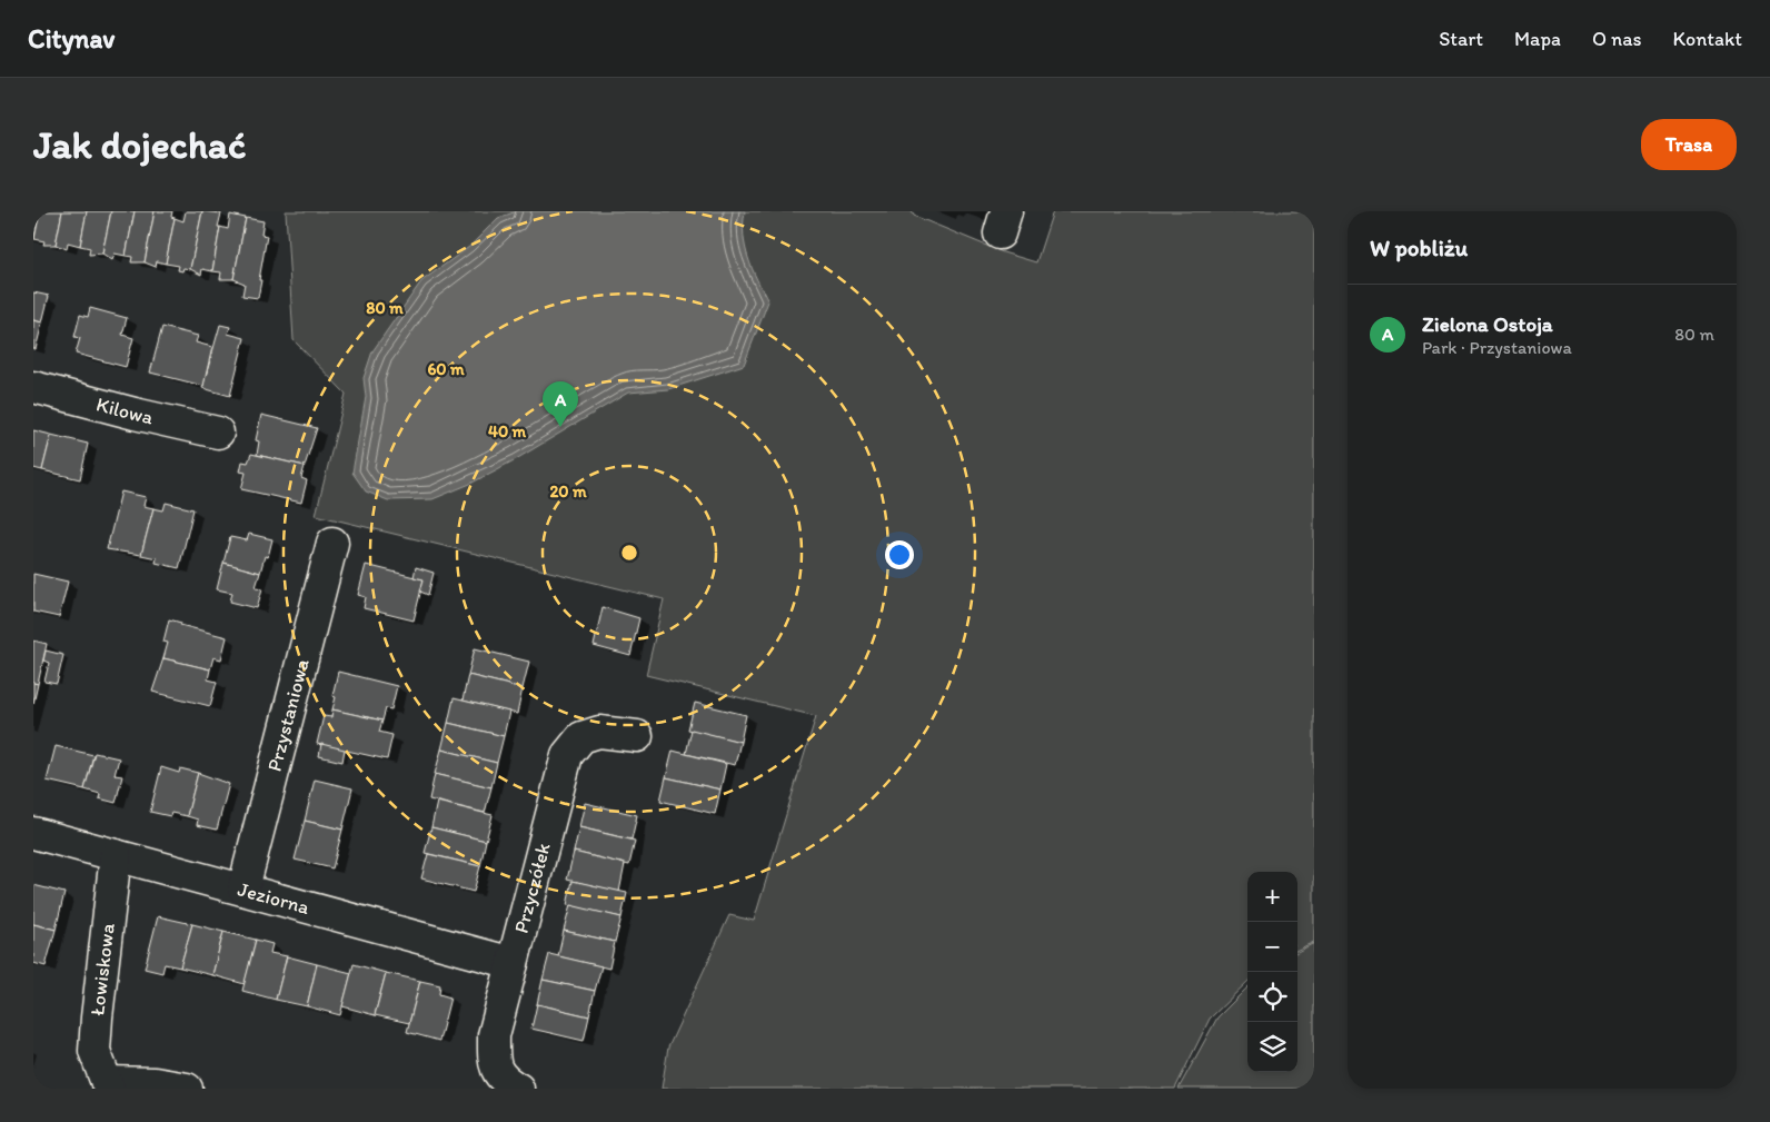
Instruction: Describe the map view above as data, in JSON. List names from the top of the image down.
{
  "streets": {
    "street": [
      "Kilowa",
      "Przystaniowa",
      "Przyczółek",
      "Jeziorna",
      "Łowiskowa"
    ]
  },
  "crossings": [
    ["Przystaniowa", "Jeziorna"],
    ["Przyczółek", "Jeziorna"],
    ["Jeziorna", "Łowiskowa"]
  ],
  "page": {
    "header": "Citynav",
    "nav": [
      "Start",
      "Mapa",
      "O nas",
      "Kontakt"
    ],
    "buttons": "Trasa",
    "title": "Jak dojechać",
    "heading": "W pobliżu",
    "list": [
      {
        "mark": "A",
        "name": "Zielona Ostoja",
        "note": "Park · Przystaniowa",
        "value": "80 m"
      }
    ],
    "pins": "A",
    "map_buttons": ["+", "−"]
  },
  "rings": [
    "80 m",
    "60 m",
    "40 m",
    "20 m"
  ]
}
